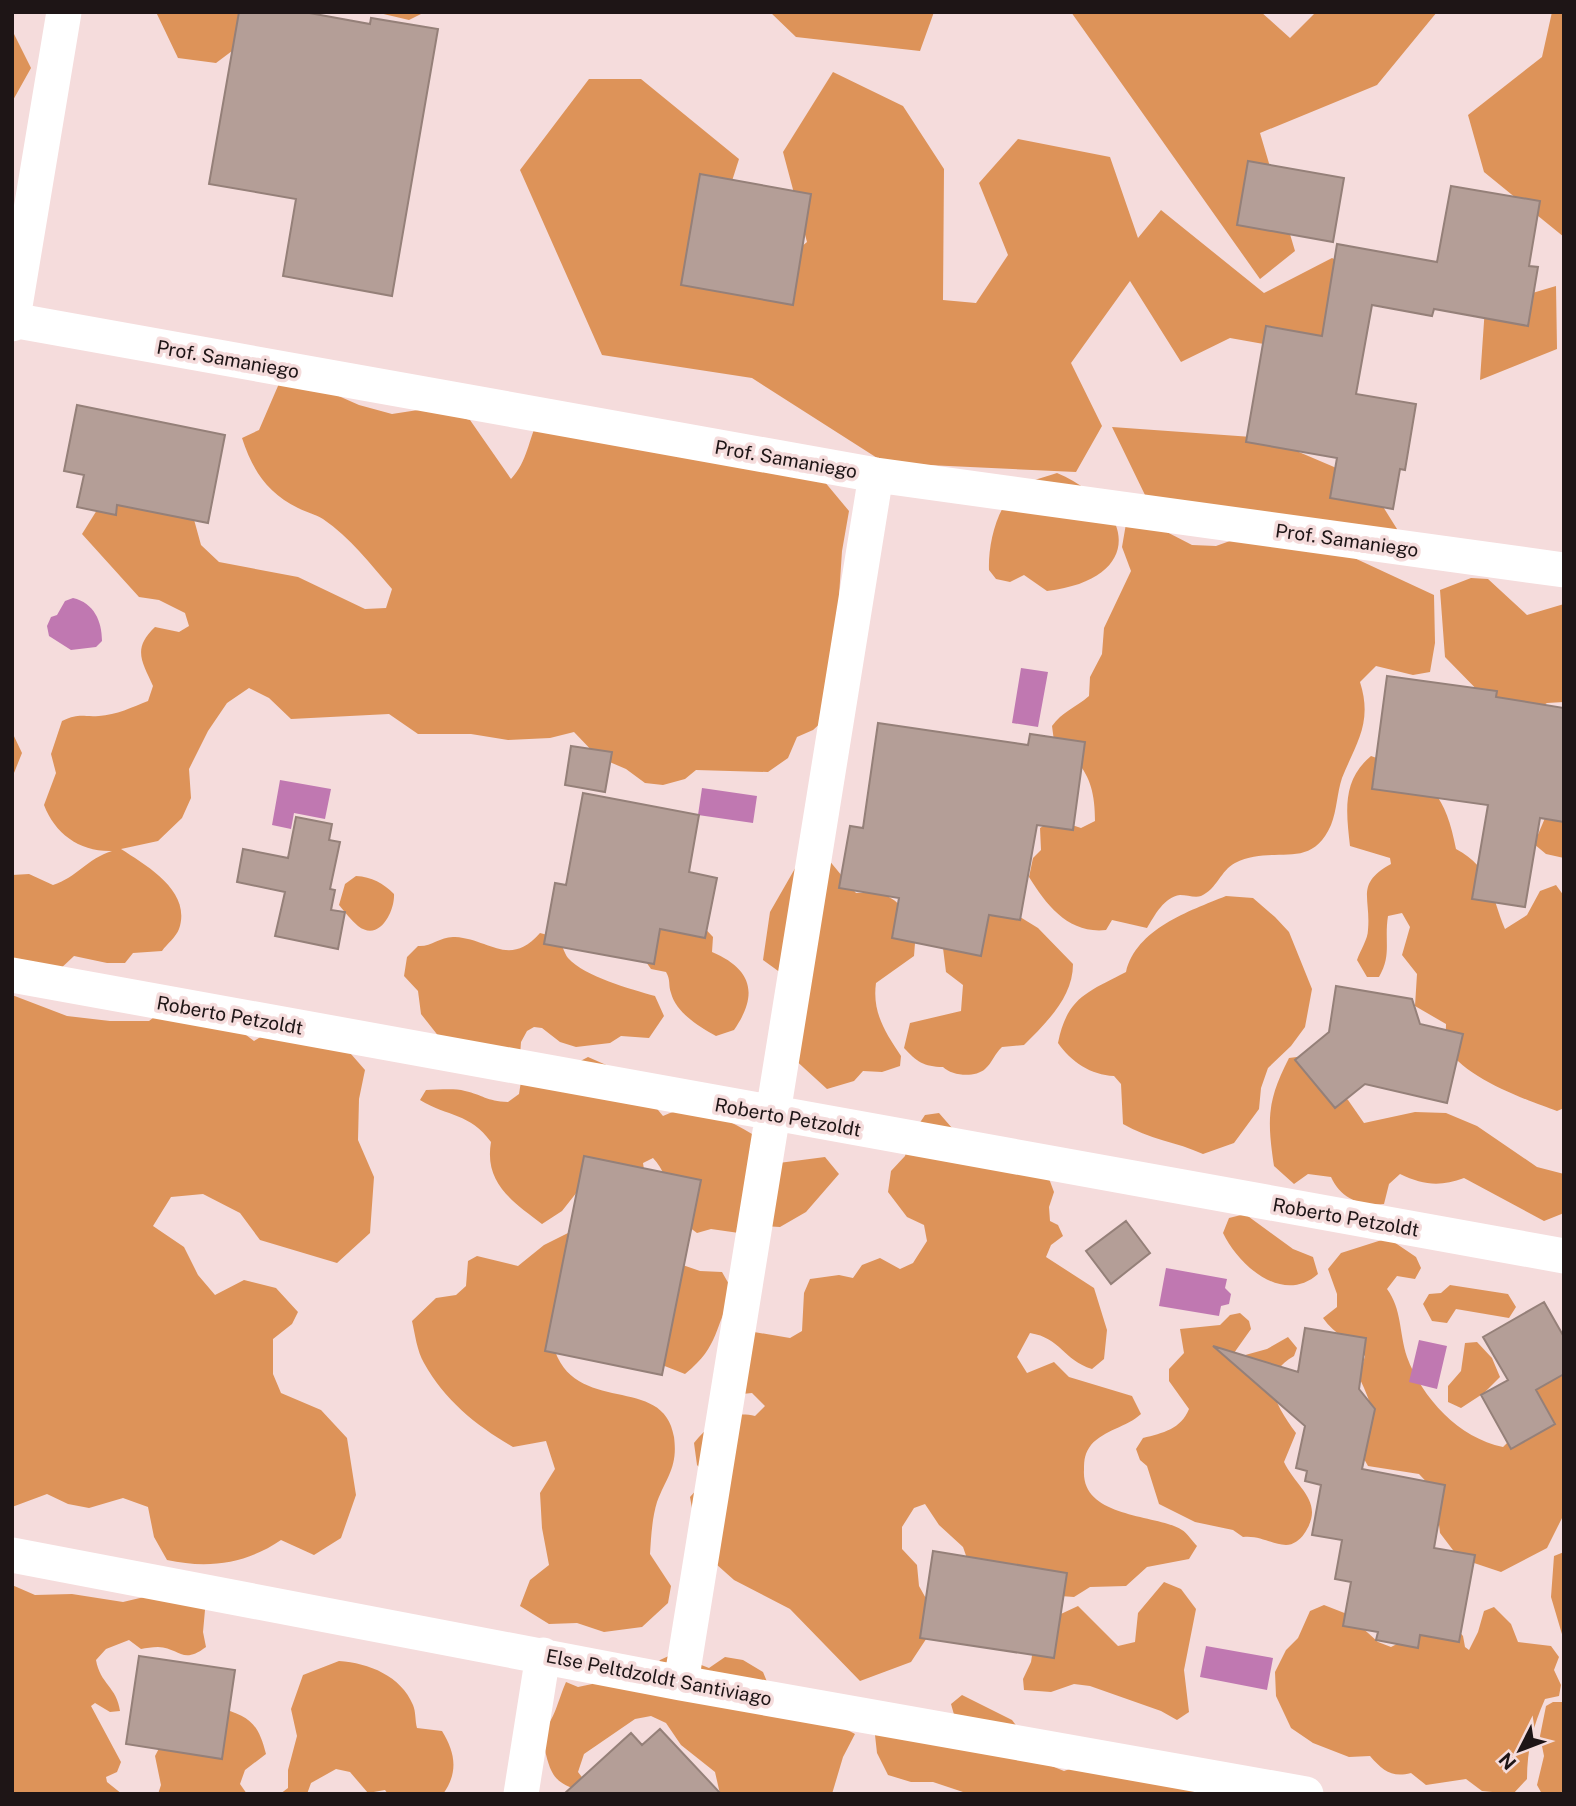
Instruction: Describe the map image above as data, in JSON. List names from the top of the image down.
{
  "streets": {
    "street": ["Prof. Samaniego", "Roberto Petzoldt", "Else Peltdzoldt Santiviago"]
  },
  "north": "bottom left"
}
